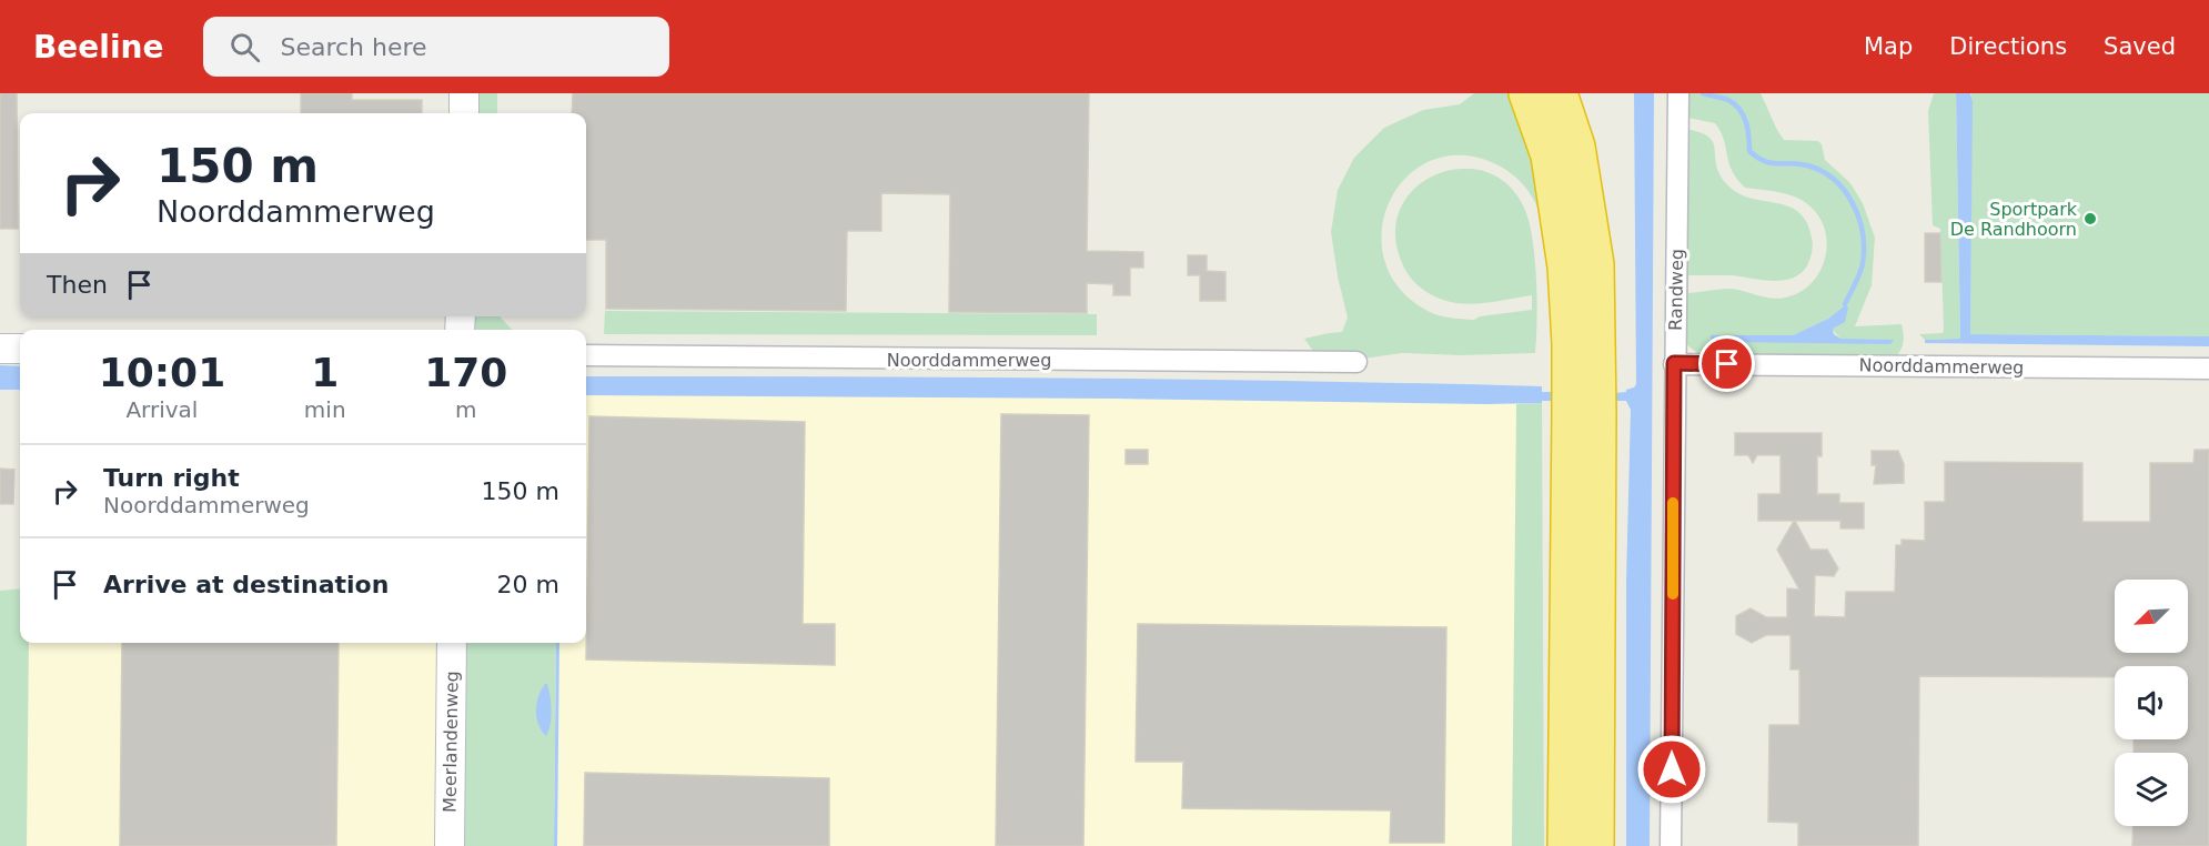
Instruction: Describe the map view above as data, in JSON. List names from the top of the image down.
{
  "streets": {
    "street": ["Randweg", "Noorddammerweg", "Meerlandenweg"]
  },
  "crossings": [
    ["Randweg", "Noorddammerweg"]
  ],
  "places": ["Sportpark De Randhoorn"],
  "north": "bottom left",
  "page": {
    "header": "Beeline",
    "search": "Search here",
    "nav": ["Map", "Directions", "Saved"],
    "turn": ["150 m", "Noorddammerweg"],
    "then": "Then",
    "eta": [
      "10:01",
      "Arrival",
      "1",
      "min",
      "170",
      "m"
    ],
    "list": [
      {
        "name": "Turn right",
        "note": "Noorddammerweg",
        "value": "150 m"
      },
      {
        "name": "Arrive at destination",
        "value": "20 m"
      }
    ]
  }
}
